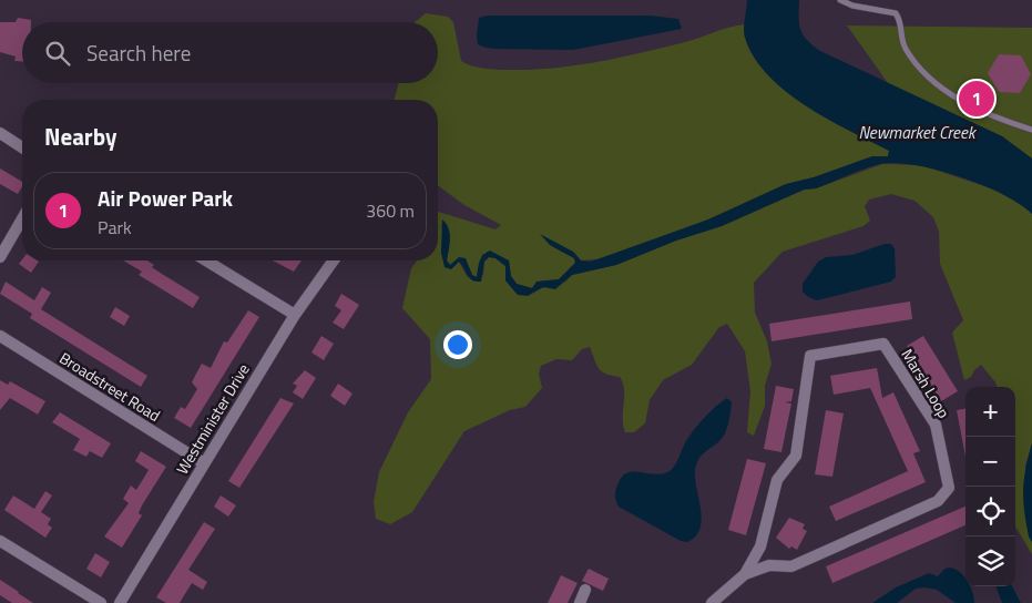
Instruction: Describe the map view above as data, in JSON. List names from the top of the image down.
{
  "streets": {
    "street": ["Marsh Loop", "Broadstreet Road", "Westminister Drive"]
  },
  "crossings": [
    ["Broadstreet Road", "Westminister Drive"]
  ],
  "water": ["Newmarket Creek"],
  "page": {
    "search": "Search here",
    "pins": "1",
    "heading": "Nearby",
    "list": [
      {
        "mark": "1",
        "name": "Air Power Park",
        "note": "Park",
        "value": "360 m"
      }
    ],
    "map_buttons": ["+", "−"]
  }
}
